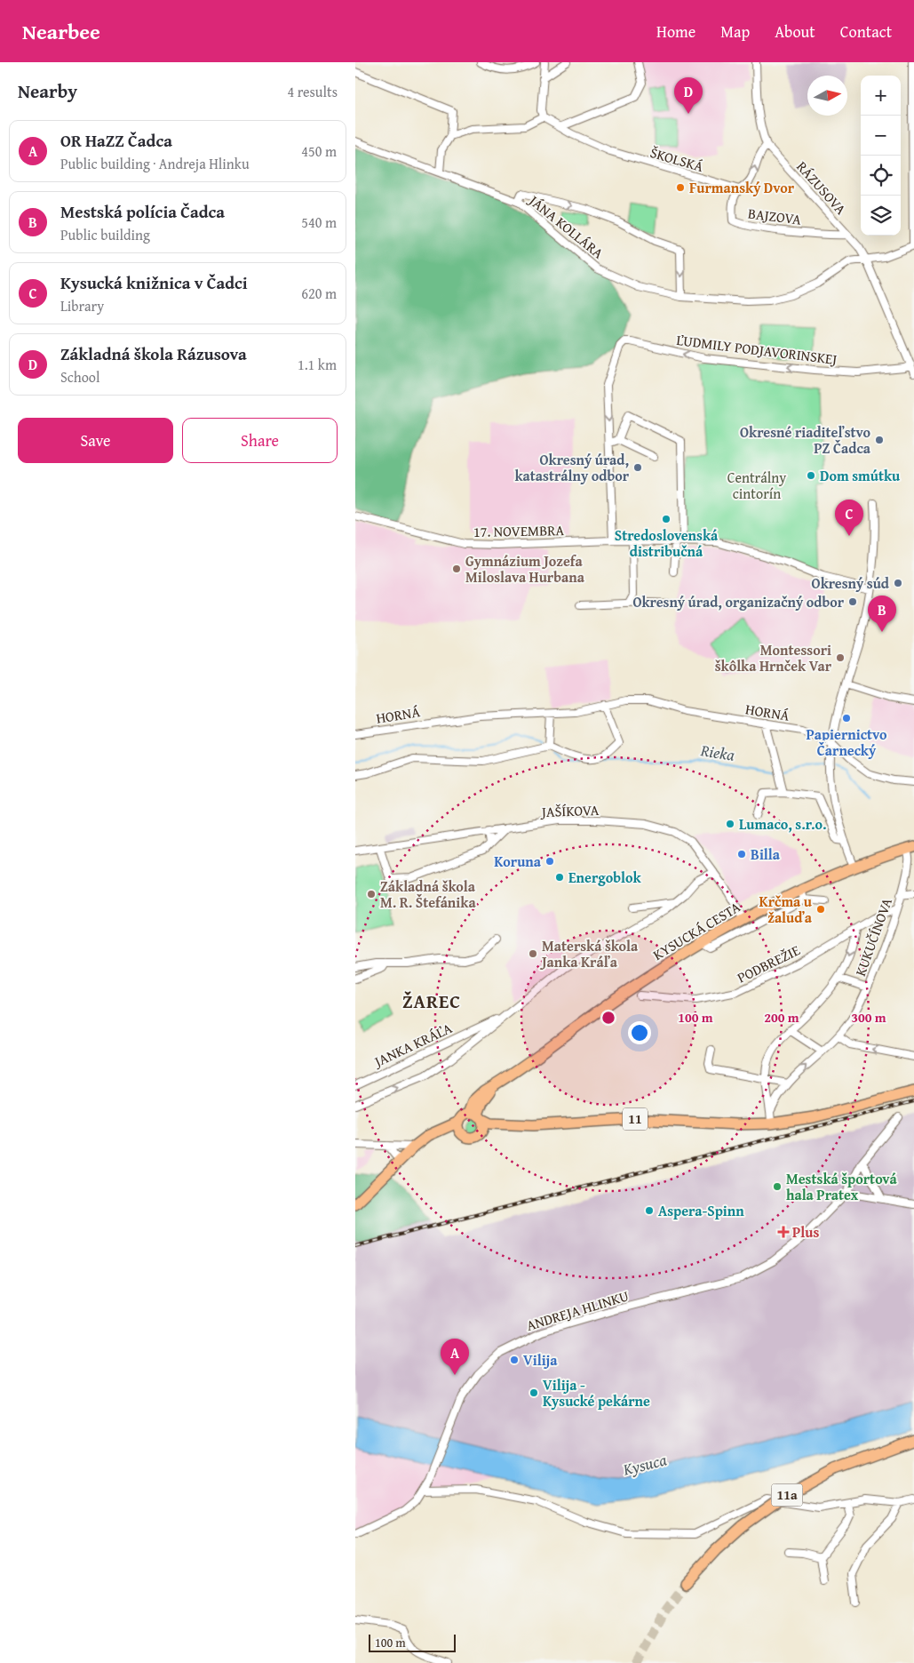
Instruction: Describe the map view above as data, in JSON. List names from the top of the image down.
{
  "streets": {
    "main road": ["KYSUCKÁ CESTA", "11", "11a"],
    "street": [
      "ŠKOLSKÁ",
      "RÁZUSOVA",
      "BAJZOVA",
      "JÁNA KOLLÁRA",
      "ĽUDMILY PODJAVORINSKEJ",
      "17. NOVEMBRA",
      "HORNÁ",
      "JAŠÍKOVA",
      "KUKUČÍNOVA",
      "PODBREŽIE",
      "JANKA KRÁĽA",
      "ANDREJA HLINKU"
    ]
  },
  "crossings": [
    ["ŠKOLSKÁ", "BAJZOVA"],
    ["RÁZUSOVA", "BAJZOVA"],
    ["RÁZUSOVA", "JÁNA KOLLÁRA"],
    ["RÁZUSOVA", "ĽUDMILY PODJAVORINSKEJ"],
    ["ĽUDMILY PODJAVORINSKEJ", "17. NOVEMBRA"],
    ["JAŠÍKOVA", "KYSUCKÁ CESTA"],
    ["JAŠÍKOVA", "JANKA KRÁĽA"],
    ["KYSUCKÁ CESTA", "KUKUČÍNOVA"],
    ["KYSUCKÁ CESTA", "11"],
    ["KUKUČÍNOVA", "PODBREŽIE"]
  ],
  "districts": ["ŽAREC"],
  "water": ["Rieka", "Kysuca"],
  "parks": ["Centrálny cintorín"],
  "places": {
    "other": [
      "Furmanský Dvor",
      "Okresné riaditeľstvo PZ Čadca",
      "Okresný úrad, katastrálny odbor",
      "Dom smútku",
      "Stredoslovenská distribučná",
      "Gymnázium Jozefa Miloslava Hurbana",
      "Okresný súd",
      "Okresný úrad, organizačný odbor",
      "Montessori škôlka Hrnček Var",
      "Papiernictvo Čarnecký",
      "Lumaco, s.r.o.",
      "Billa",
      "Koruna",
      "Energoblok",
      "Základná škola M. R. Štefánika",
      "Krčma u žaluďa",
      "Materská škola Janka Kráľa",
      "Mestská športová hala Pratex",
      "Aspera-Spinn",
      "Vilija",
      "Vilija - Kysucké pekárne"
    ],
    "health": ["Plus"]
  },
  "scale_bar": "100 m",
  "north": "right",
  "page": {
    "header": "Nearbee",
    "nav": [
      "Home",
      "Map",
      "About",
      "Contact"
    ],
    "heading": ["Nearby", "4 results"],
    "map_buttons": ["+", "−"],
    "pins": [
      "D",
      "C",
      "B",
      "A"
    ],
    "list": [
      {
        "mark": "A",
        "name": "OR HaZZ Čadca",
        "note": "Public building · Andreja Hlinku",
        "value": "450 m"
      },
      {
        "mark": "B",
        "name": "Mestská polícia Čadca",
        "note": "Public building",
        "value": "540 m"
      },
      {
        "mark": "C",
        "name": "Kysucká knižnica v Čadci",
        "note": "Library",
        "value": "620 m"
      },
      {
        "mark": "D",
        "name": "Základná škola Rázusova",
        "note": "School",
        "value": "1.1 km"
      }
    ],
    "buttons": ["Save", "Share"],
    "scale": "100 m"
  },
  "rings": ["100 m", "200 m", "300 m"]
}
